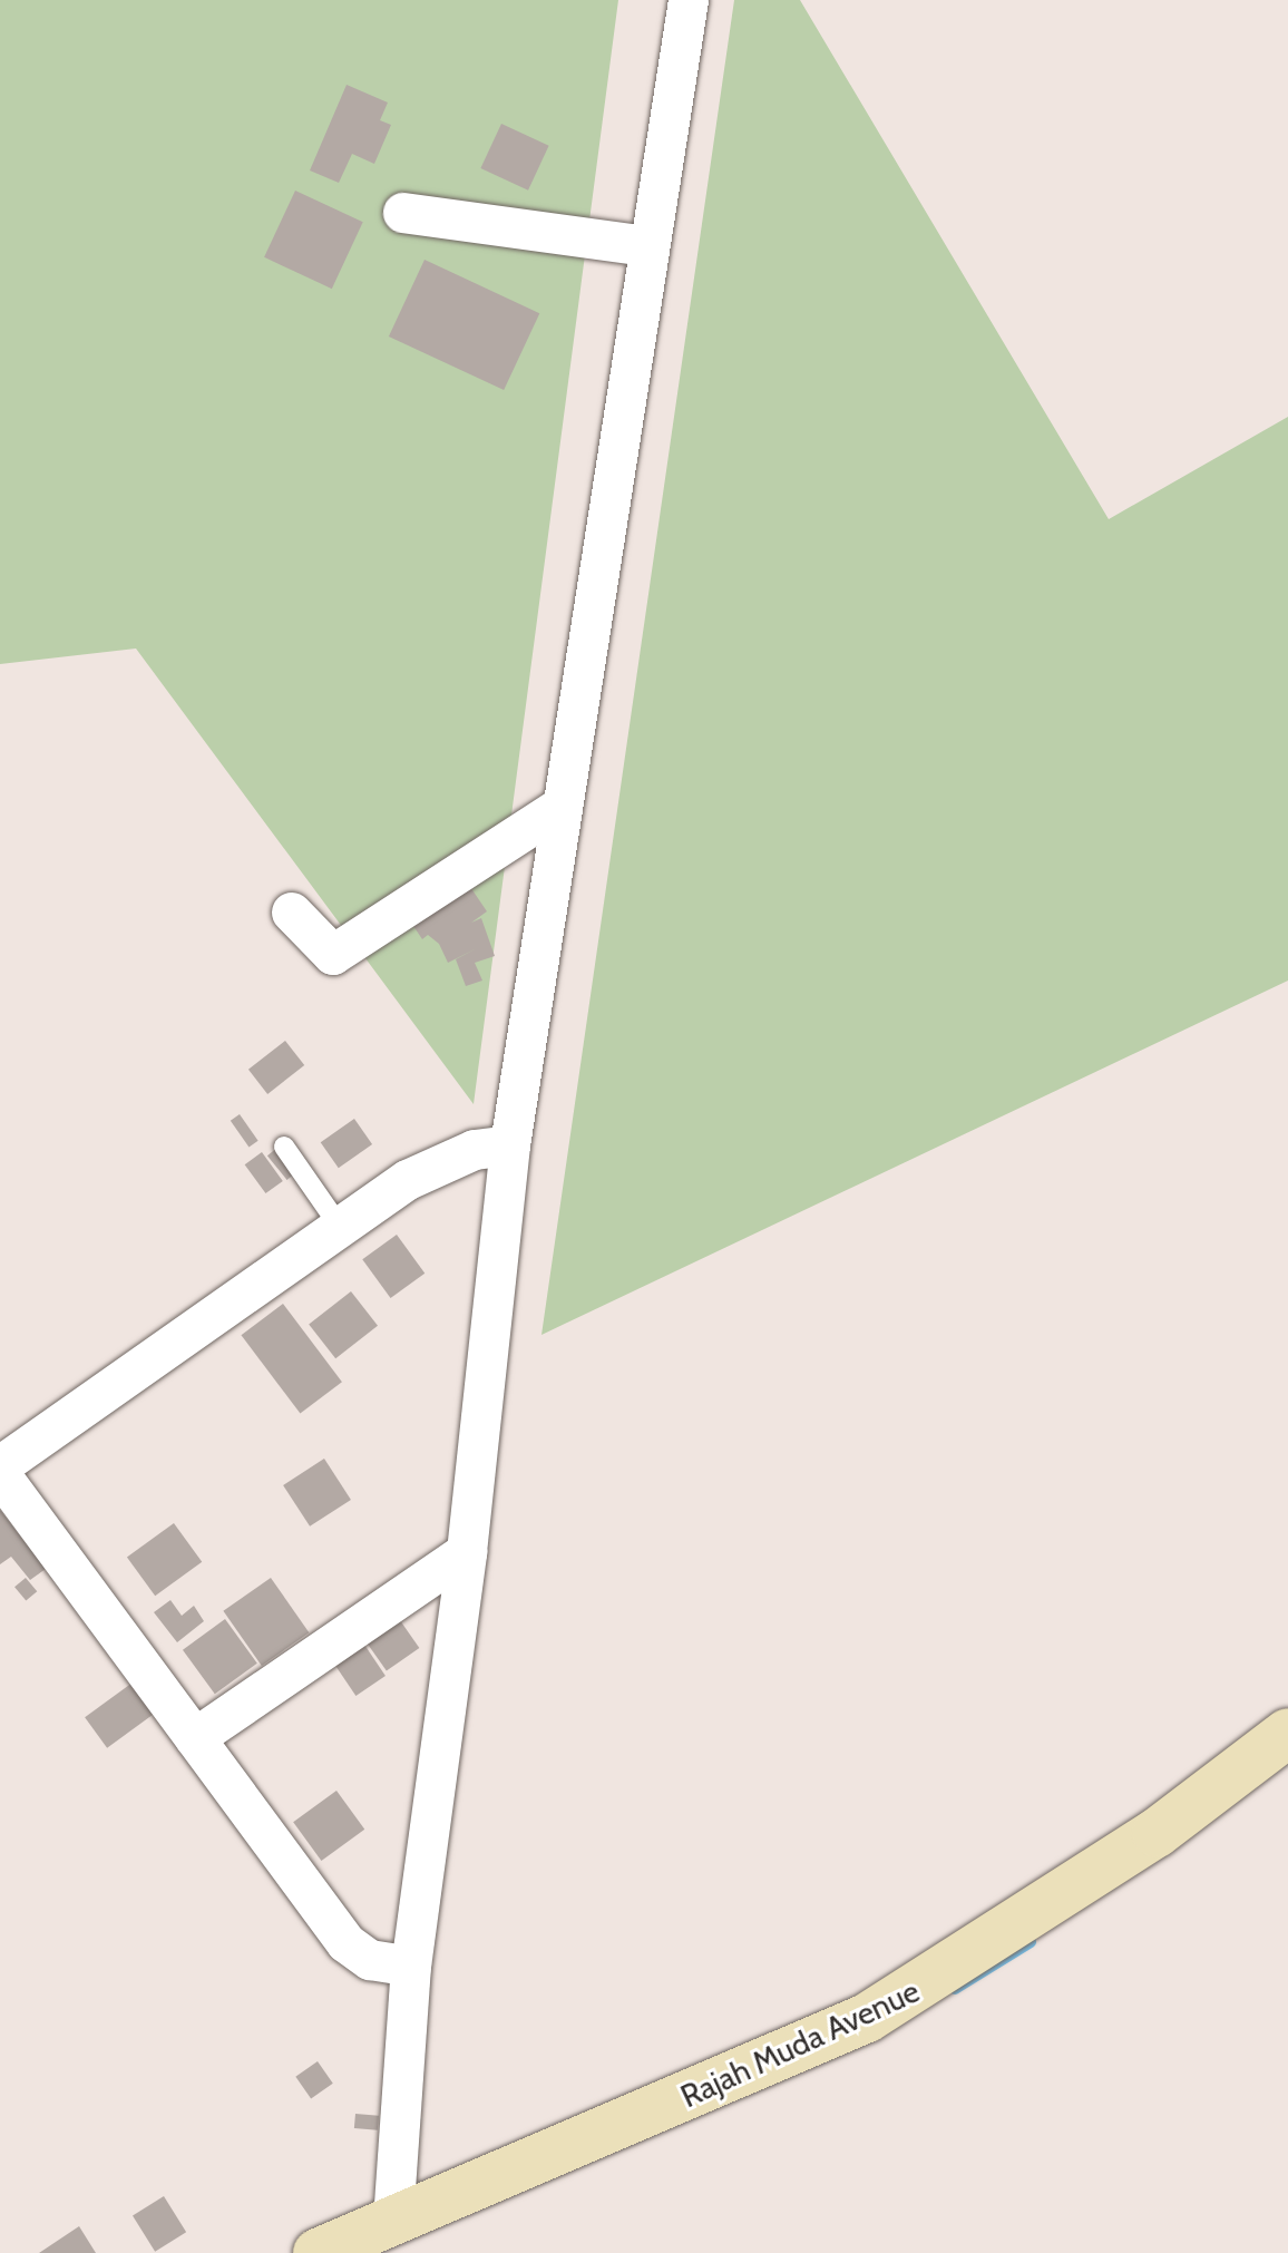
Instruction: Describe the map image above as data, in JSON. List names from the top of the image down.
{
  "streets": {
    "street": ["Rajah Muda Avenue"]
  }
}
